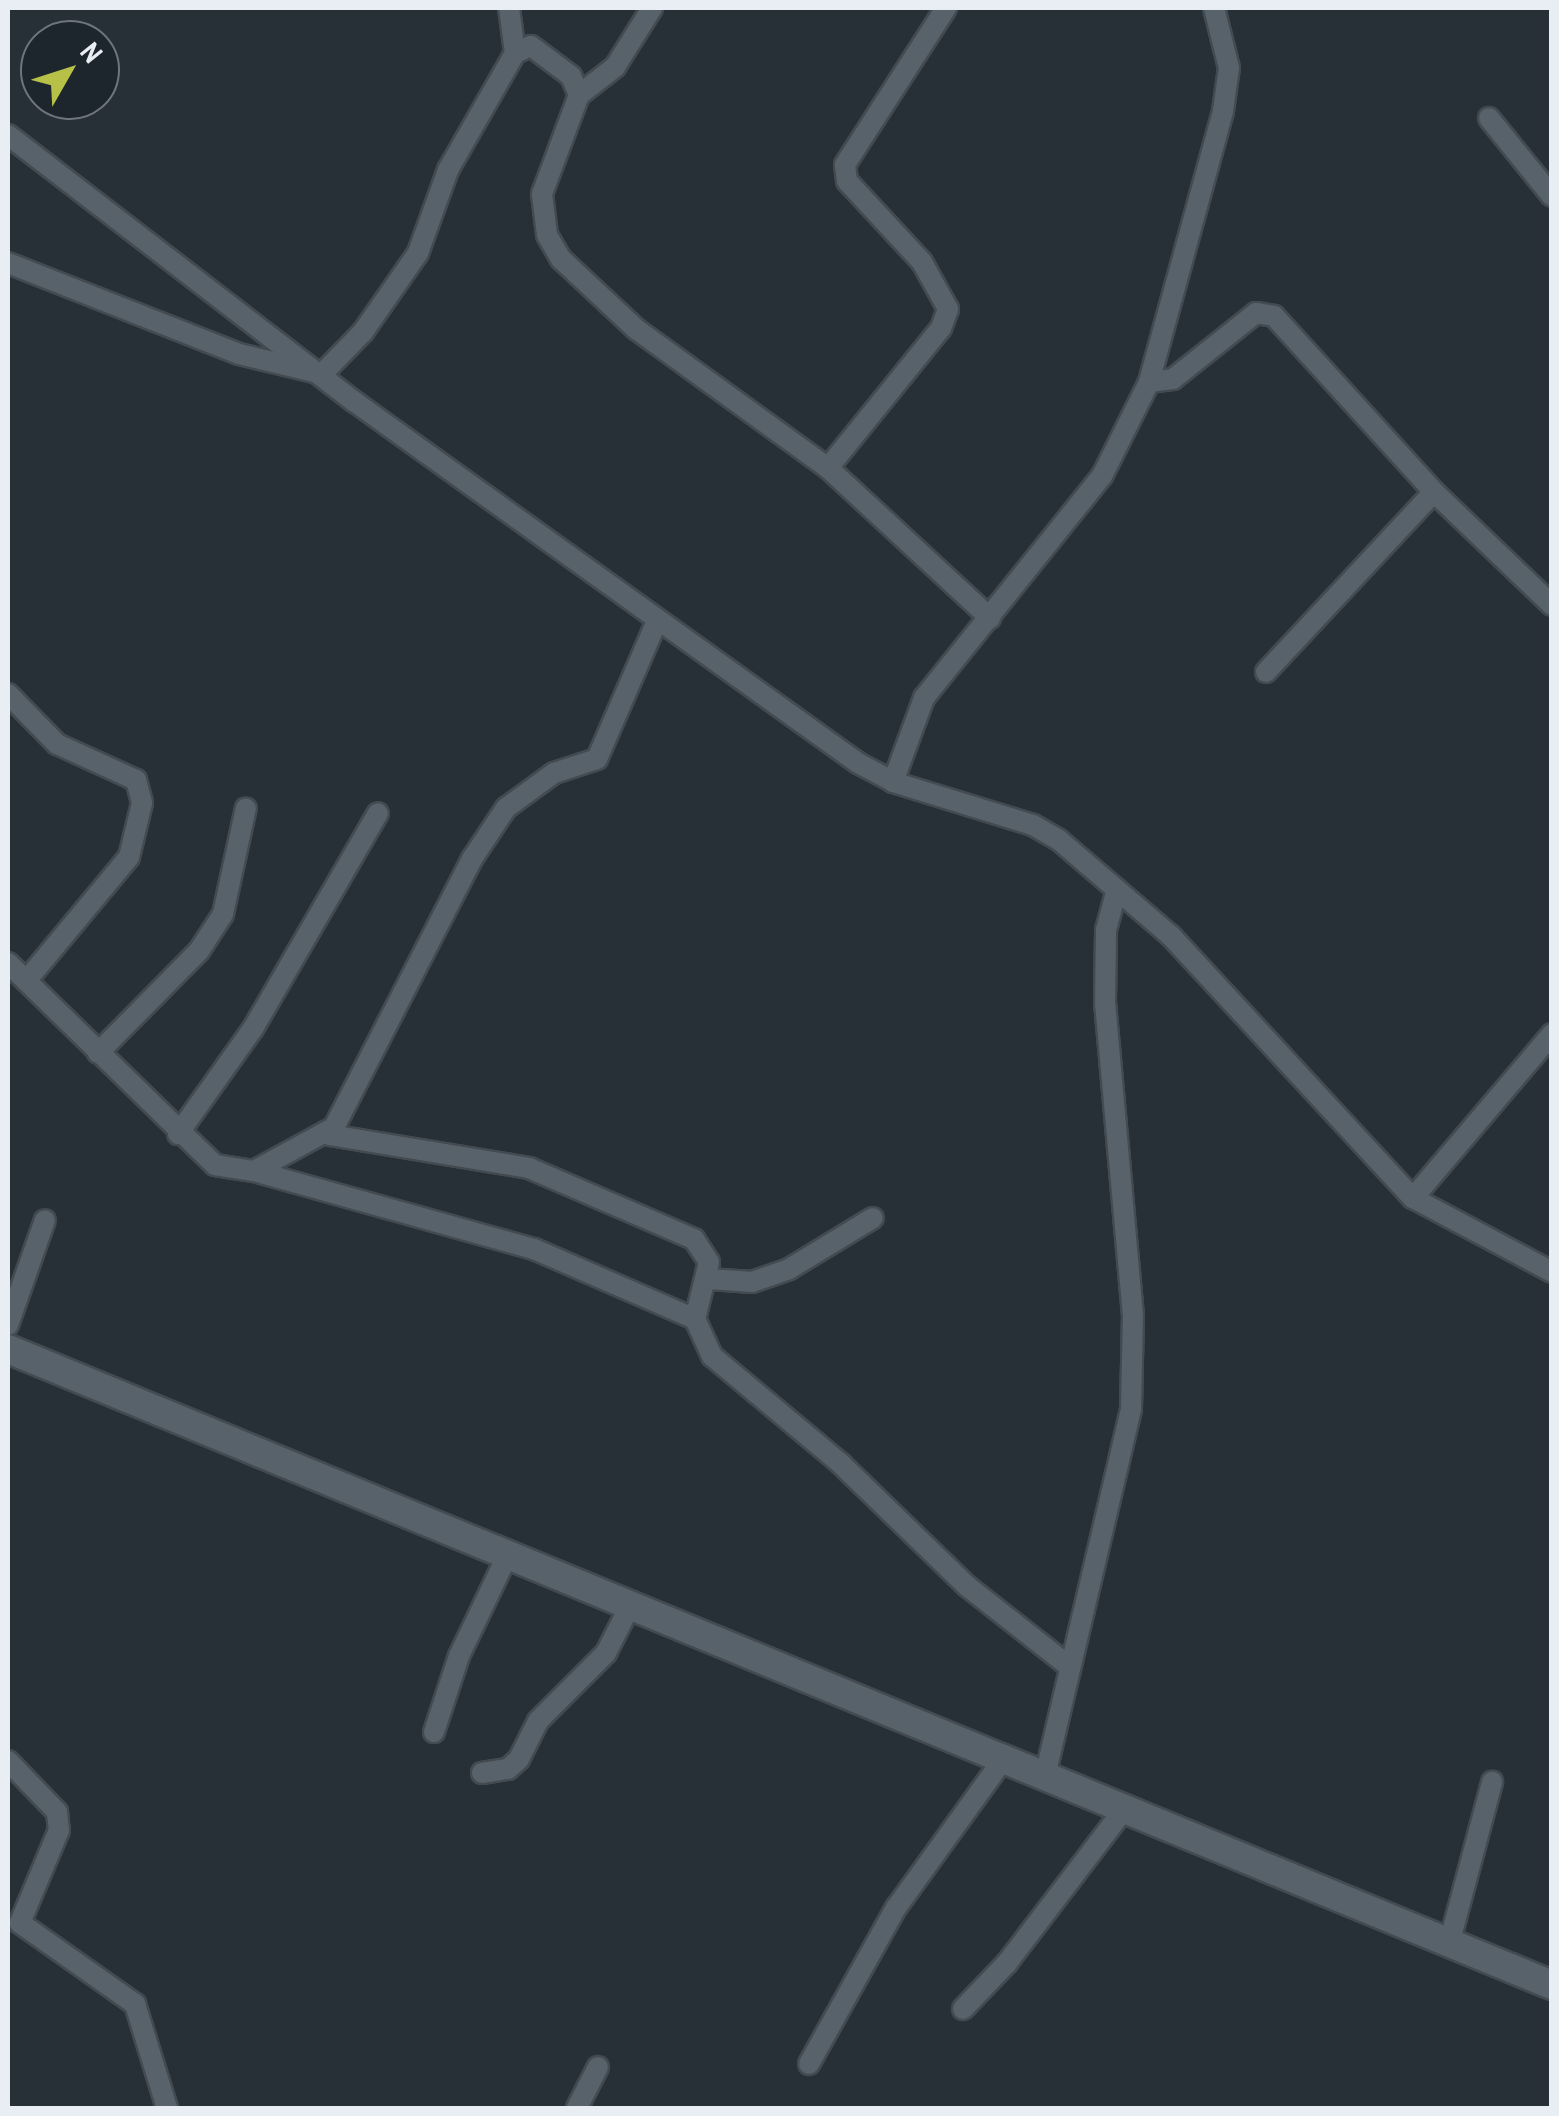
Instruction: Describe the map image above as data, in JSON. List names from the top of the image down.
{
  "north": "top right"
}
